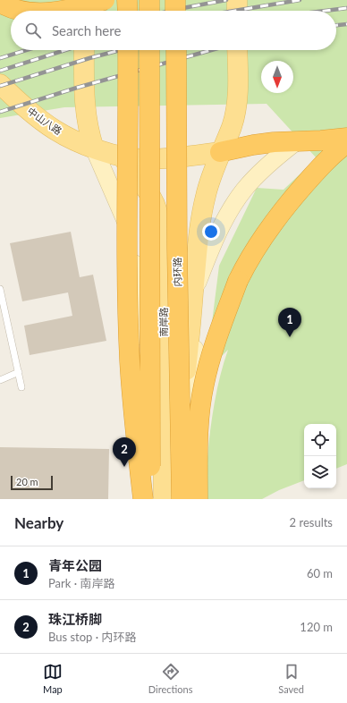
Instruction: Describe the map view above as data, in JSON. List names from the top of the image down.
{
  "streets": {
    "highway": ["内环路"],
    "main road": ["中山八路", "南岸路"]
  },
  "crossings": [
    ["中山八路", "南岸路"]
  ],
  "scale_bar": "20 m",
  "north": "bottom",
  "page": {
    "search": "Search here",
    "pins": ["1", "2"],
    "scale": "20 m",
    "heading": ["Nearby", "2 results"],
    "list": [
      {
        "mark": "1",
        "name": "青年公园",
        "note": "Park · 南岸路",
        "value": "60 m"
      },
      {
        "mark": "2",
        "name": "珠江桥脚",
        "note": "Bus stop · 内环路",
        "value": "120 m"
      }
    ],
    "nav": ["Map", "Directions", "Saved"]
  }
}
